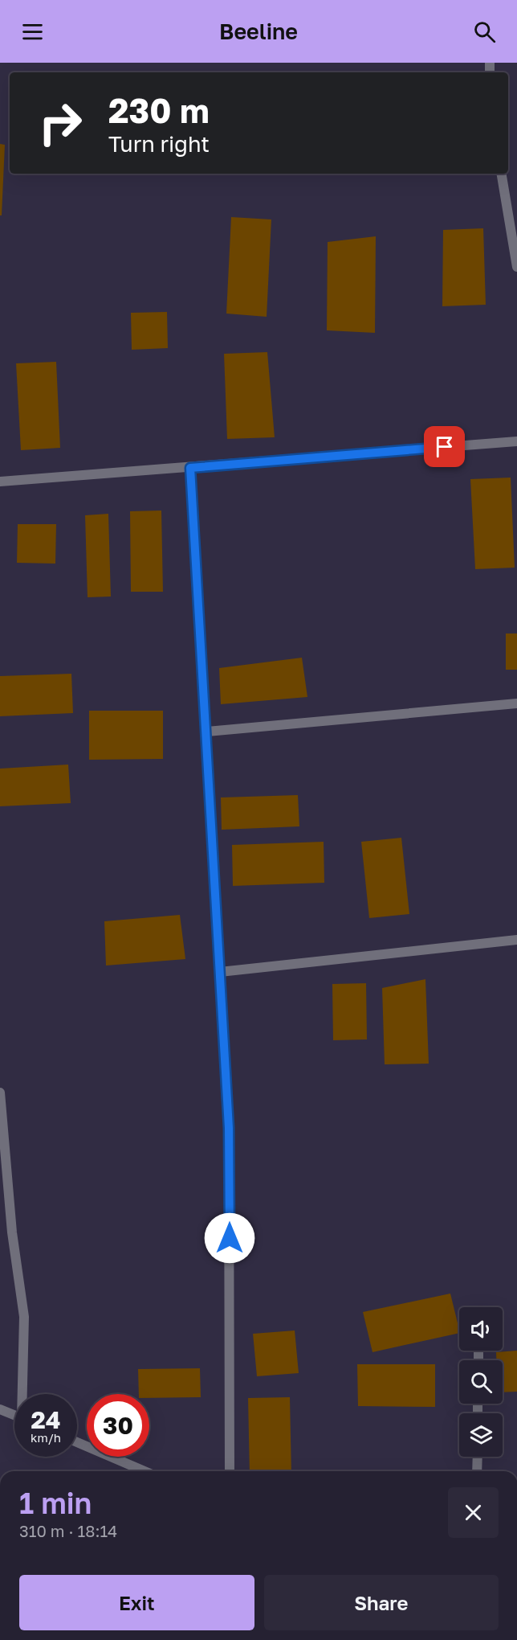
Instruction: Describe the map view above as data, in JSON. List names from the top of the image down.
{
  "page": {
    "header": "Beeline",
    "turn": ["230 m", "Turn right"],
    "speed": "24 km/h",
    "limit": "30",
    "heading": ["1 min", "310 m · 18:14"],
    "buttons": ["Exit", "Share"]
  }
}
